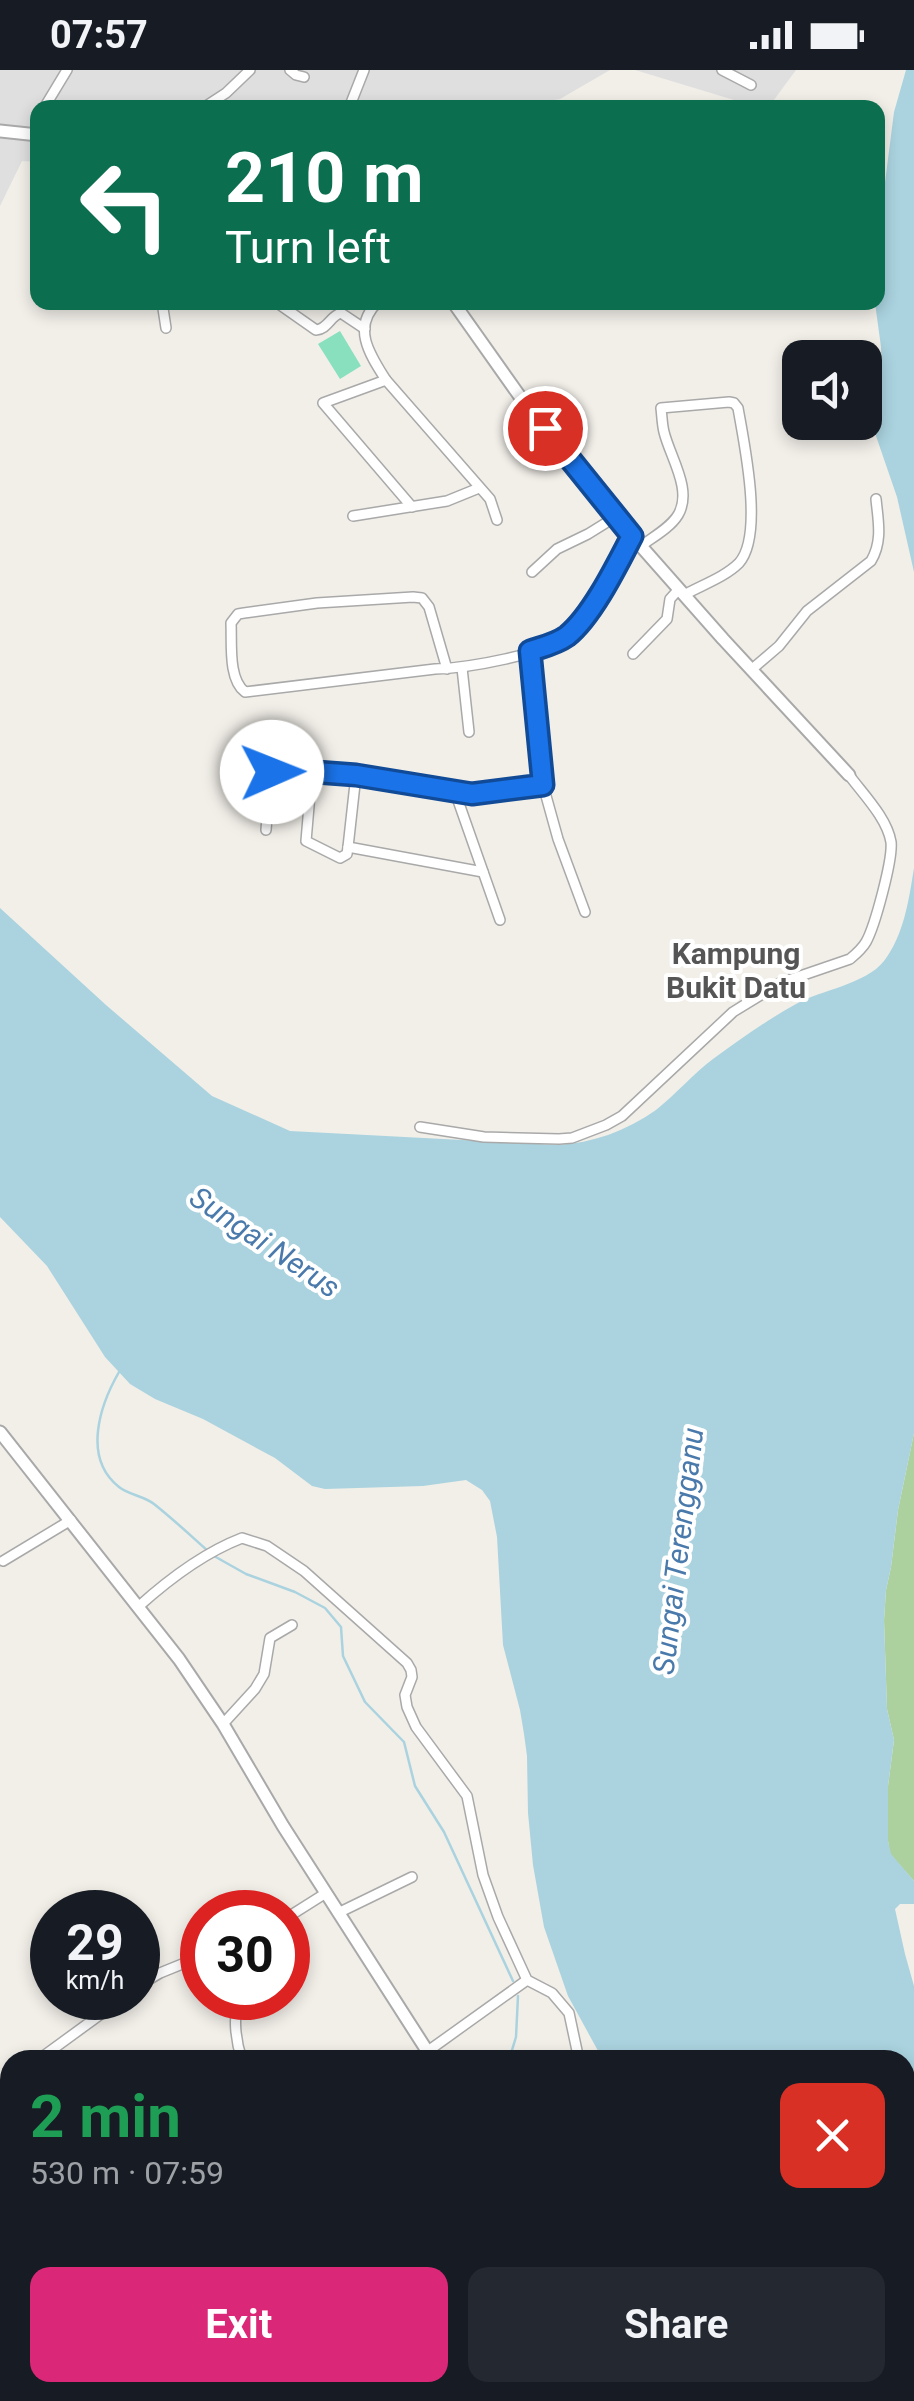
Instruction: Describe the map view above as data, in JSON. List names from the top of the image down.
{
  "districts": ["Kampung Bukit Datu"],
  "water": ["Sungai Nerus", "Sungai Terengganu"],
  "page": {
    "status": "07:57",
    "turn": ["210 m", "Turn left"],
    "speed": "29 km/h",
    "limit": "30",
    "heading": ["2 min", "530 m · 07:59"],
    "buttons": ["Exit", "Share"]
  }
}
